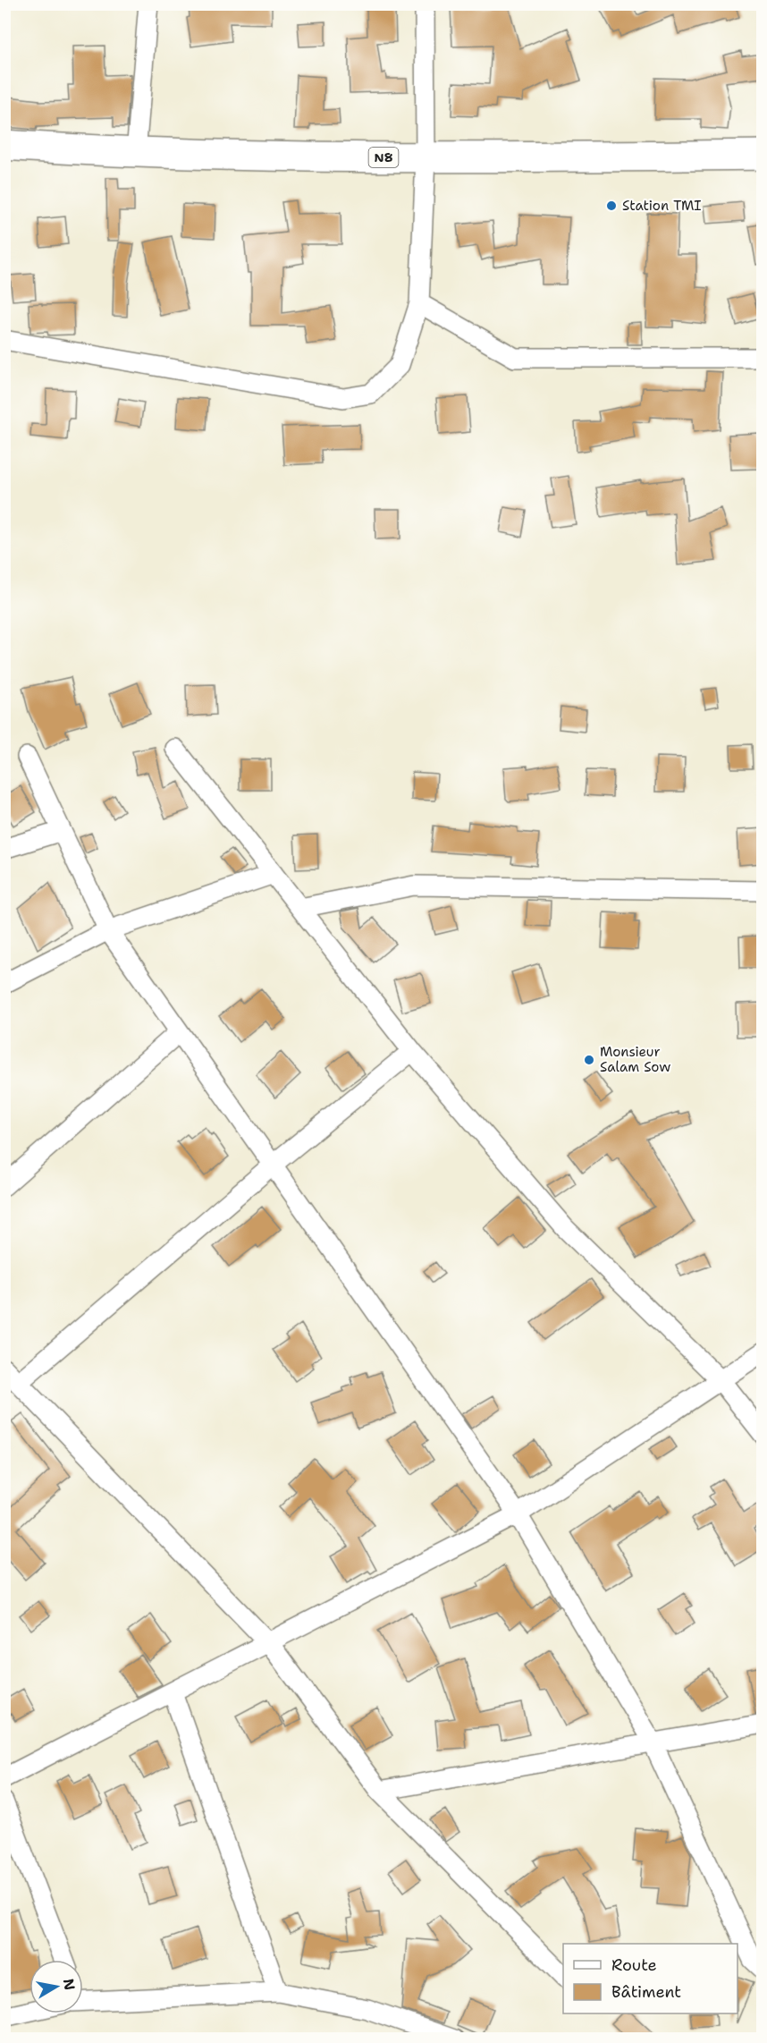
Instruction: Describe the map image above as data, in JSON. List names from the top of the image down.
{
  "streets": {
    "main road": ["N8"]
  },
  "places": ["Station TMI", "Monsieur Salam Sow"],
  "legend": ["Route", "Bâtiment"],
  "north": "right"
}
